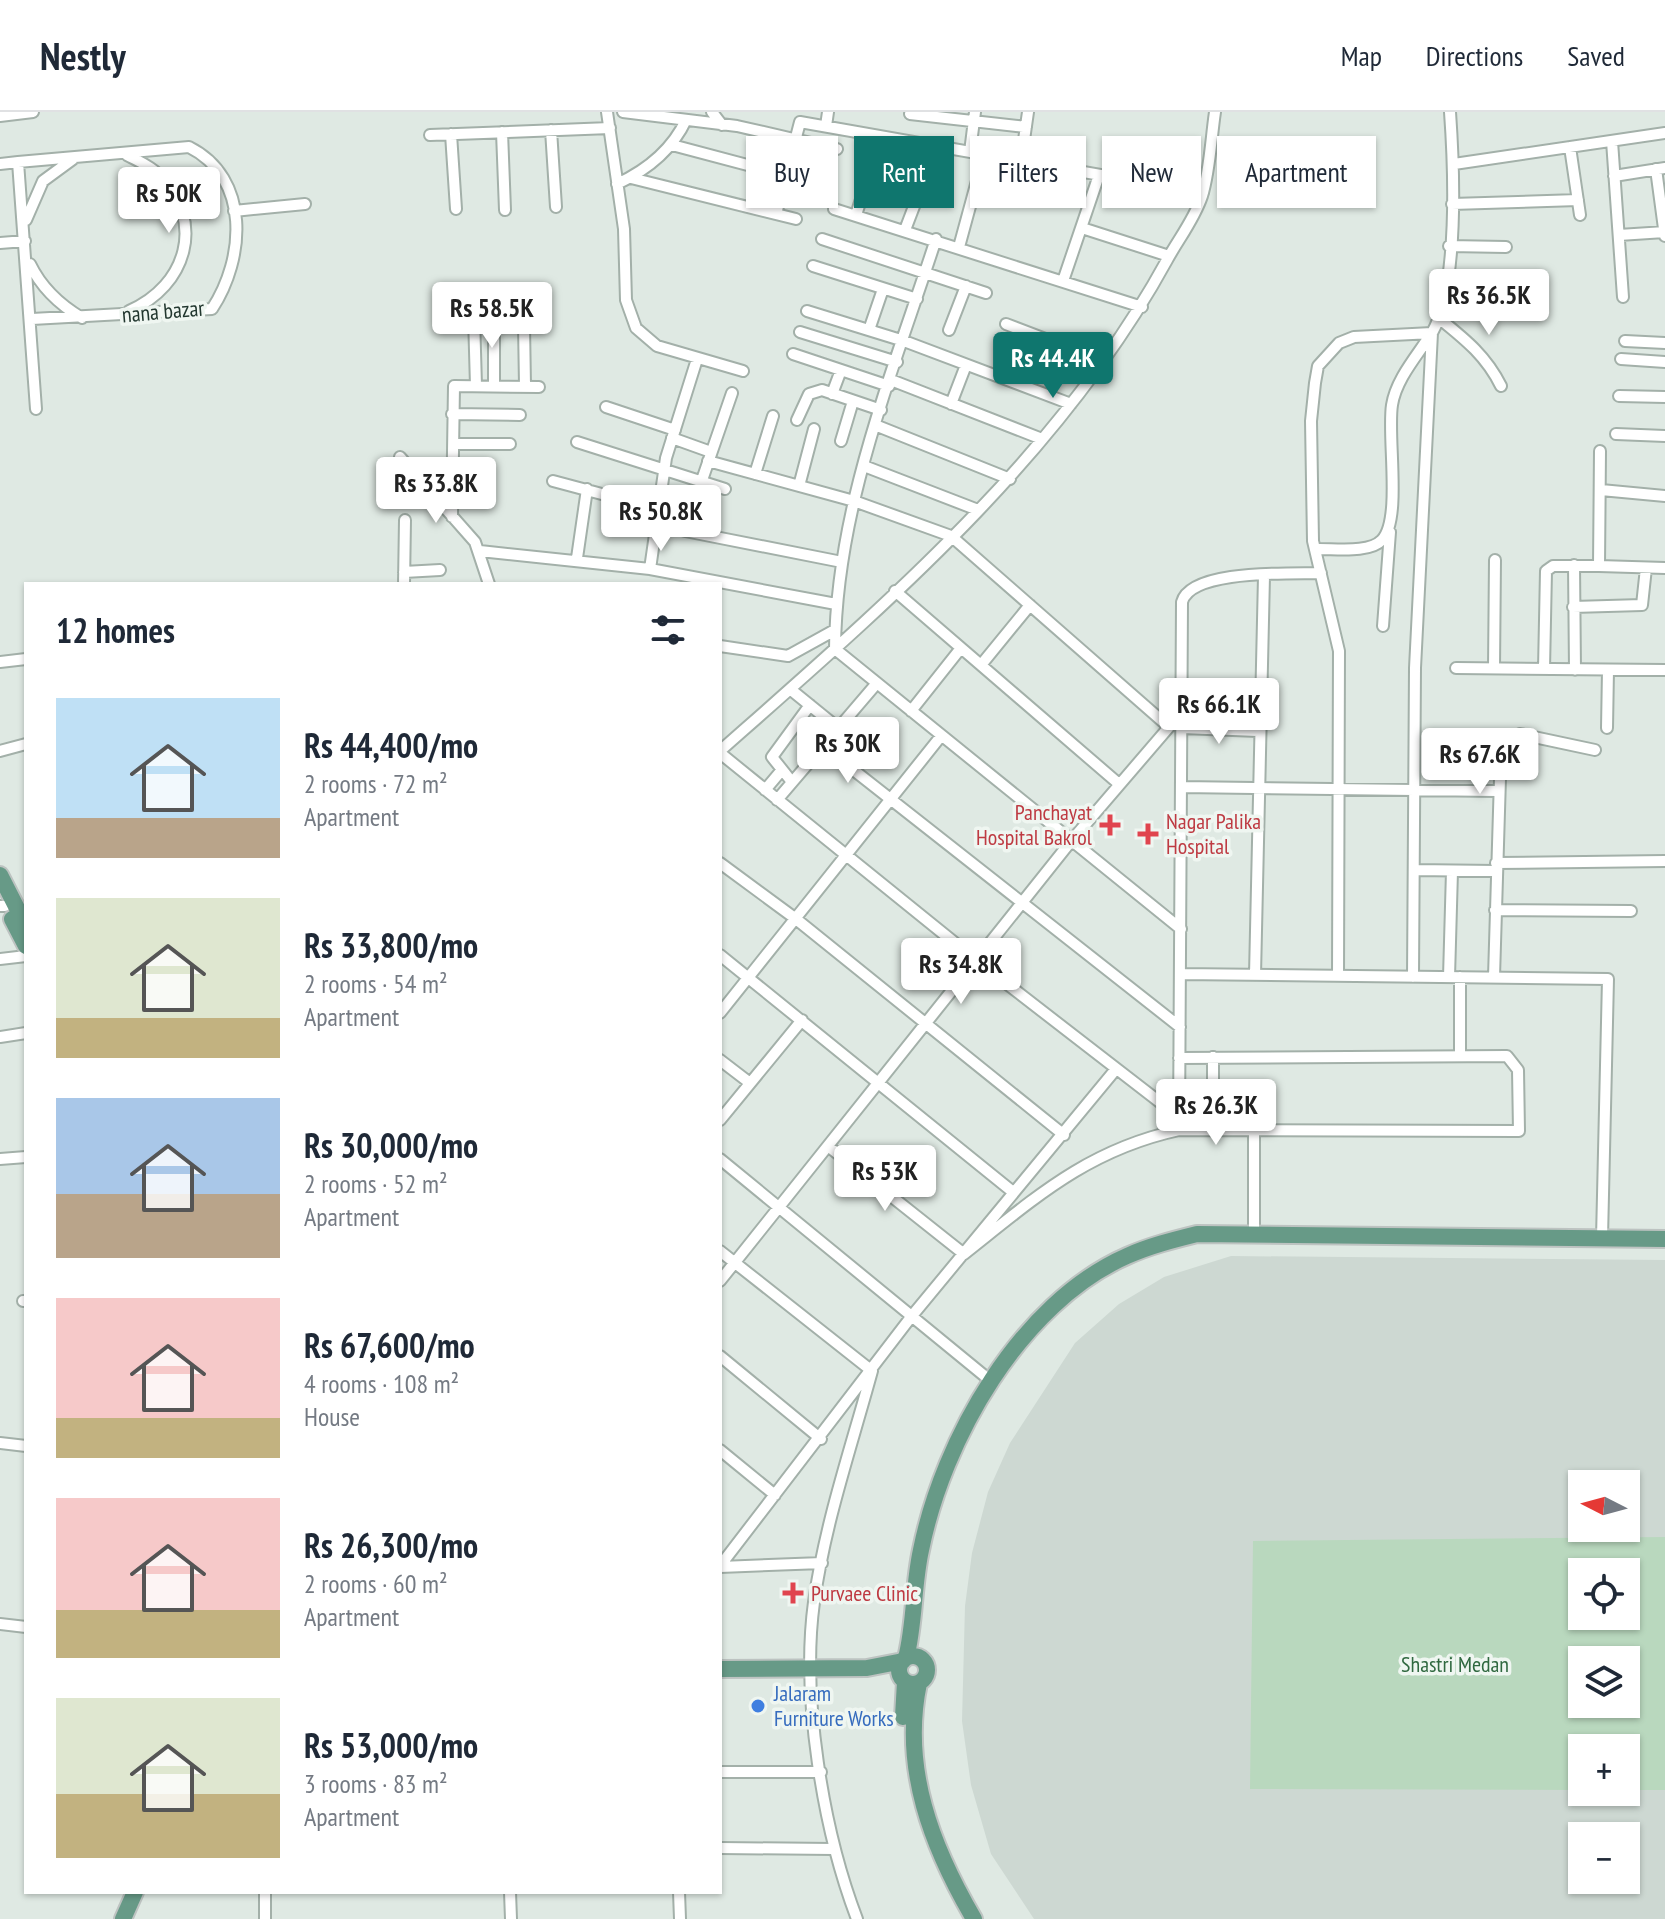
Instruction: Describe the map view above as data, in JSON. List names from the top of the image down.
{
  "streets": {
    "street": ["nana bazar"]
  },
  "parks": ["Shastri Medan"],
  "places": {
    "health": ["Panchayat Hospital Bakrol", "Nagar Palika Hospital", "Purvaee Clinic"],
    "other": ["Jalaram Furniture Works"]
  },
  "north": "left",
  "page": {
    "header": "Nestly",
    "nav": ["Map", "Directions", "Saved"],
    "chip": [
      "Buy",
      "Rent",
      "Filters",
      "New",
      "Apartment"
    ],
    "price": [
      "Rs 50K",
      "Rs 36.5K",
      "Rs 58.5K",
      "Rs 44.4K",
      "Rs 33.8K",
      "Rs 50.8K",
      "Rs 66.1K",
      "Rs 30K",
      "Rs 67.6K",
      "Rs 34.8K",
      "Rs 26.3K",
      "Rs 53K"
    ],
    "heading": "12 homes",
    "list": [
      {
        "name": "Rs 44,400/mo",
        "note": "2 rooms · 72 m² · Apartment"
      },
      {
        "name": "Rs 33,800/mo",
        "note": "2 rooms · 54 m² · Apartment"
      },
      {
        "name": "Rs 30,000/mo",
        "note": "2 rooms · 52 m² · Apartment"
      },
      {
        "name": "Rs 67,600/mo",
        "note": "4 rooms · 108 m² · House"
      },
      {
        "name": "Rs 26,300/mo",
        "note": "2 rooms · 60 m² · Apartment"
      },
      {
        "name": "Rs 53,000/mo",
        "note": "3 rooms · 83 m² · Apartment"
      }
    ],
    "map_buttons": ["+", "−"]
  }
}
